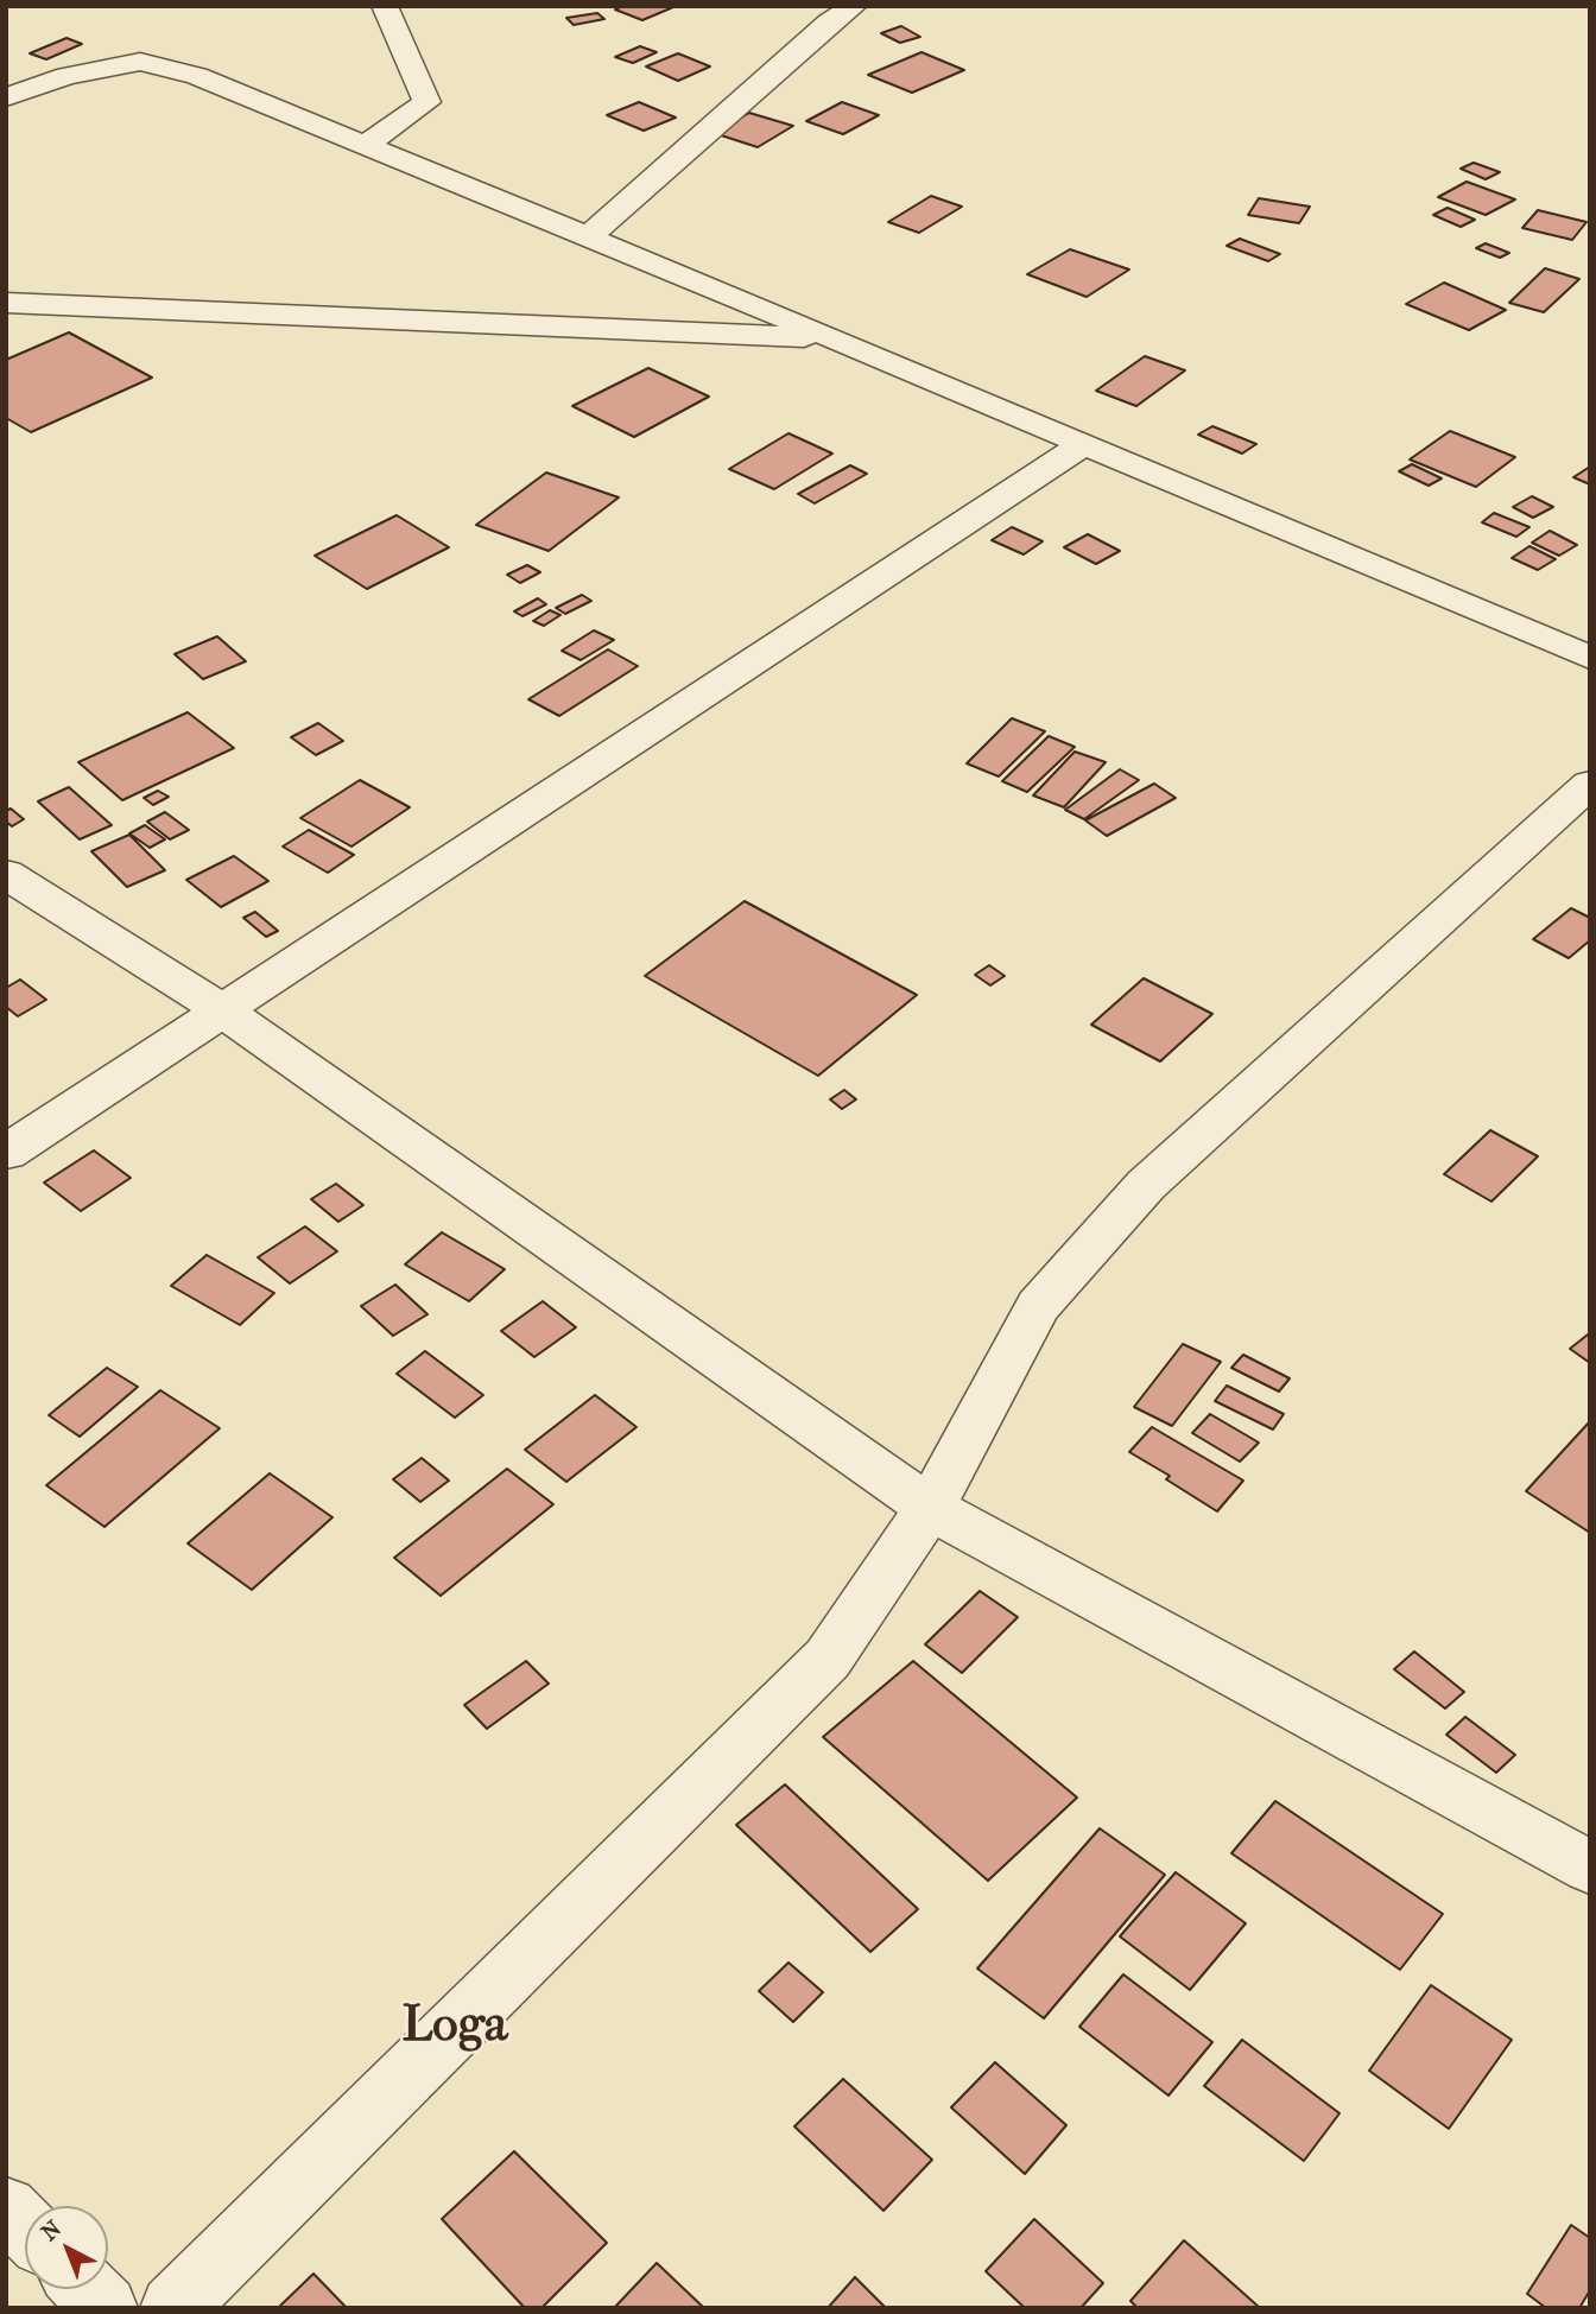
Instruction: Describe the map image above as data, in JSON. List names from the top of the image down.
{
  "districts": ["Loga"],
  "north": "top left"
}
